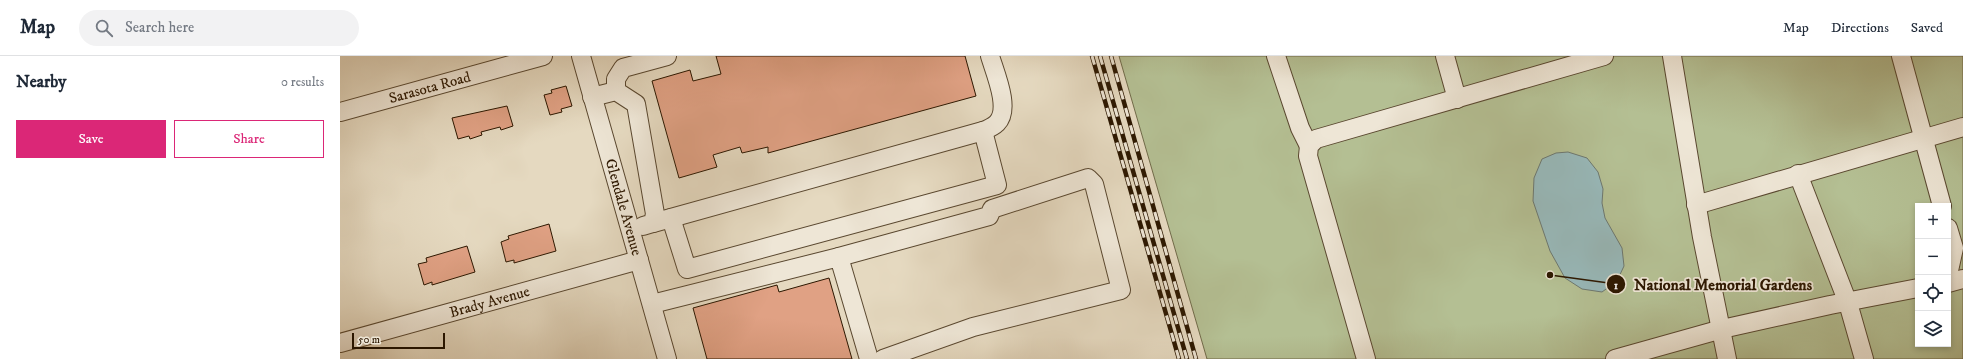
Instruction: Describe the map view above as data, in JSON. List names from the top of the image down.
{
  "streets": {
    "street": ["Sarasota Road", "Glendale Avenue", "Brady Avenue"]
  },
  "crossings": [
    ["Glendale Avenue", "Brady Avenue"]
  ],
  "places": ["National Memorial Gardens"],
  "scale_bar": "50 m",
  "page": {
    "header": "Map",
    "search": "Search here",
    "nav": ["Map", "Directions", "Saved"],
    "heading": ["Nearby", "0 results"],
    "buttons": ["Save", "Share"],
    "map_buttons": ["+", "−"],
    "scale": "50 m"
  }
}
